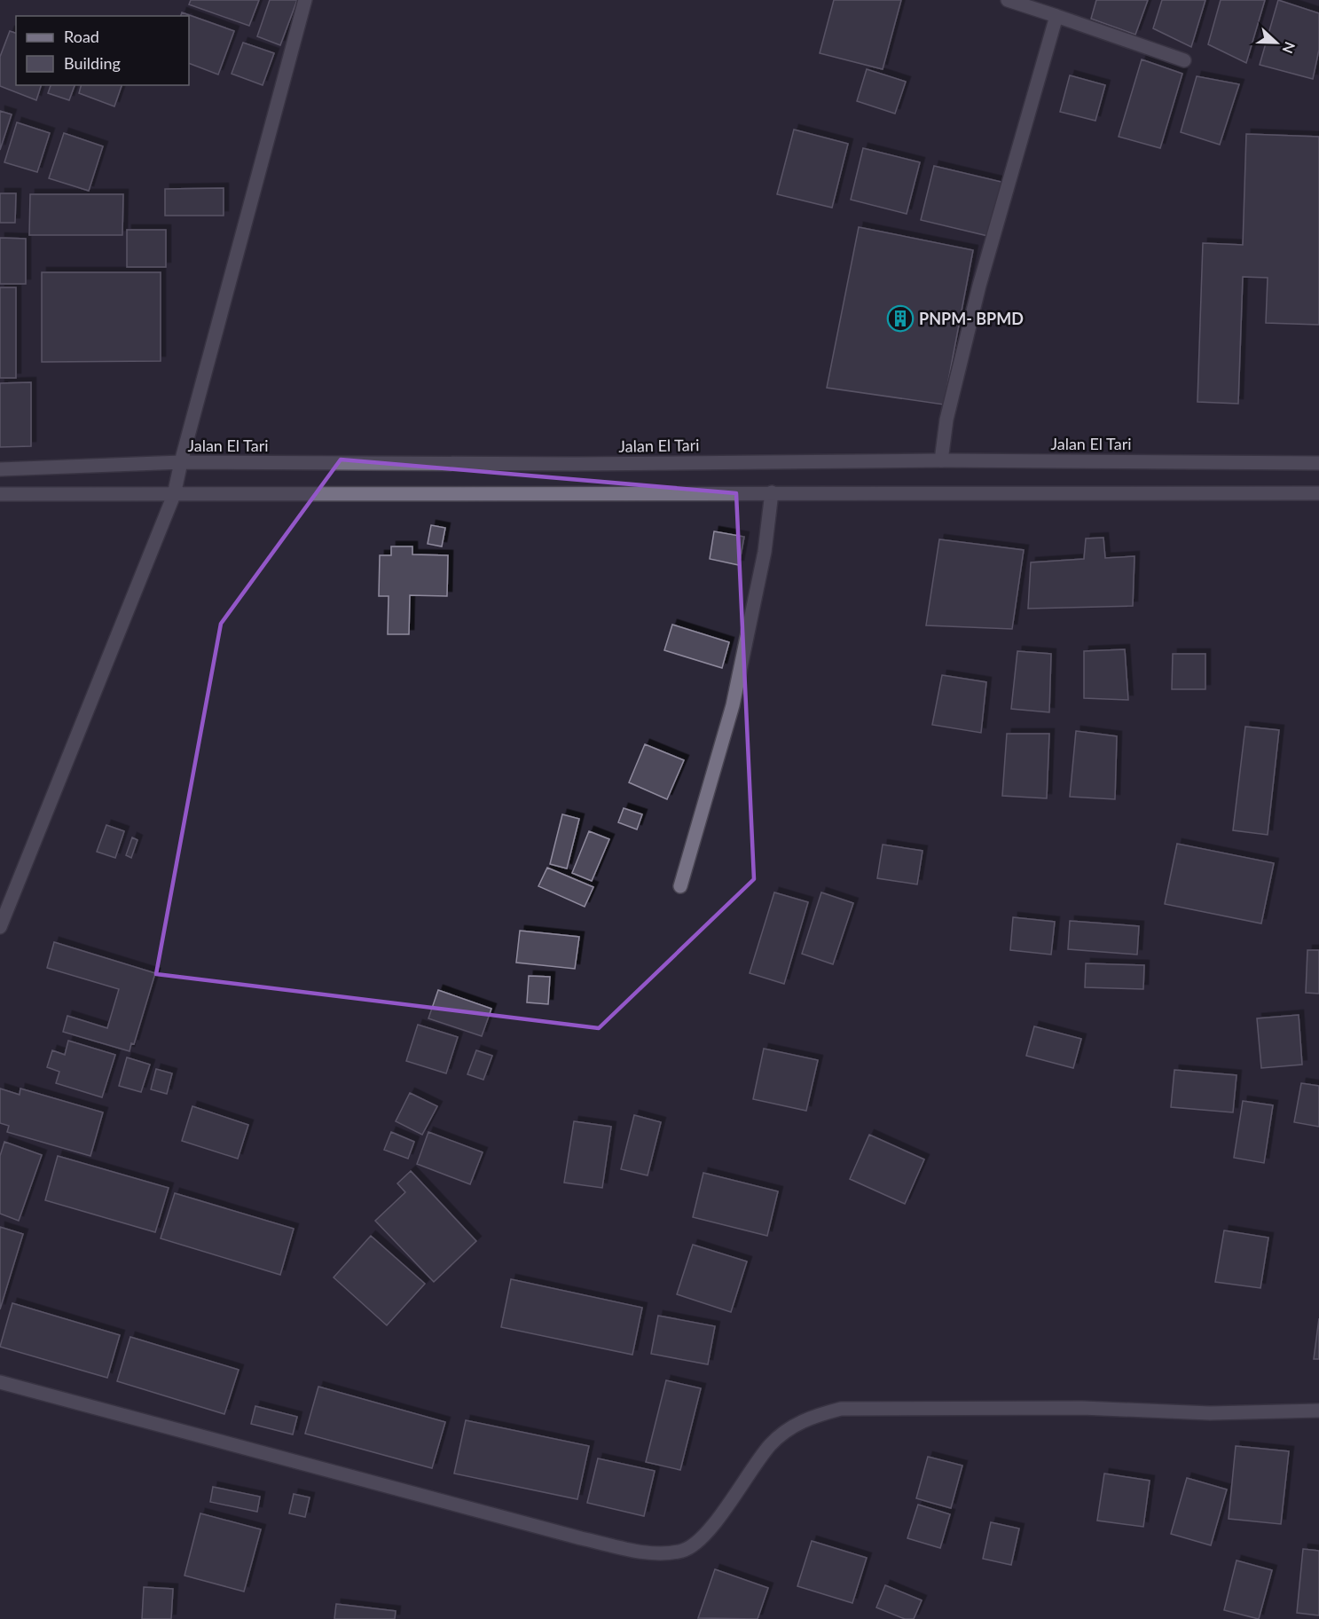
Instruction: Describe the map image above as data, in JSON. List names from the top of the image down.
{
  "streets": {
    "street": ["Jalan El Tari"]
  },
  "places": {
    "building": ["PNPM- BPMD"]
  },
  "legend": ["Road", "Building"],
  "north": "right"
}
